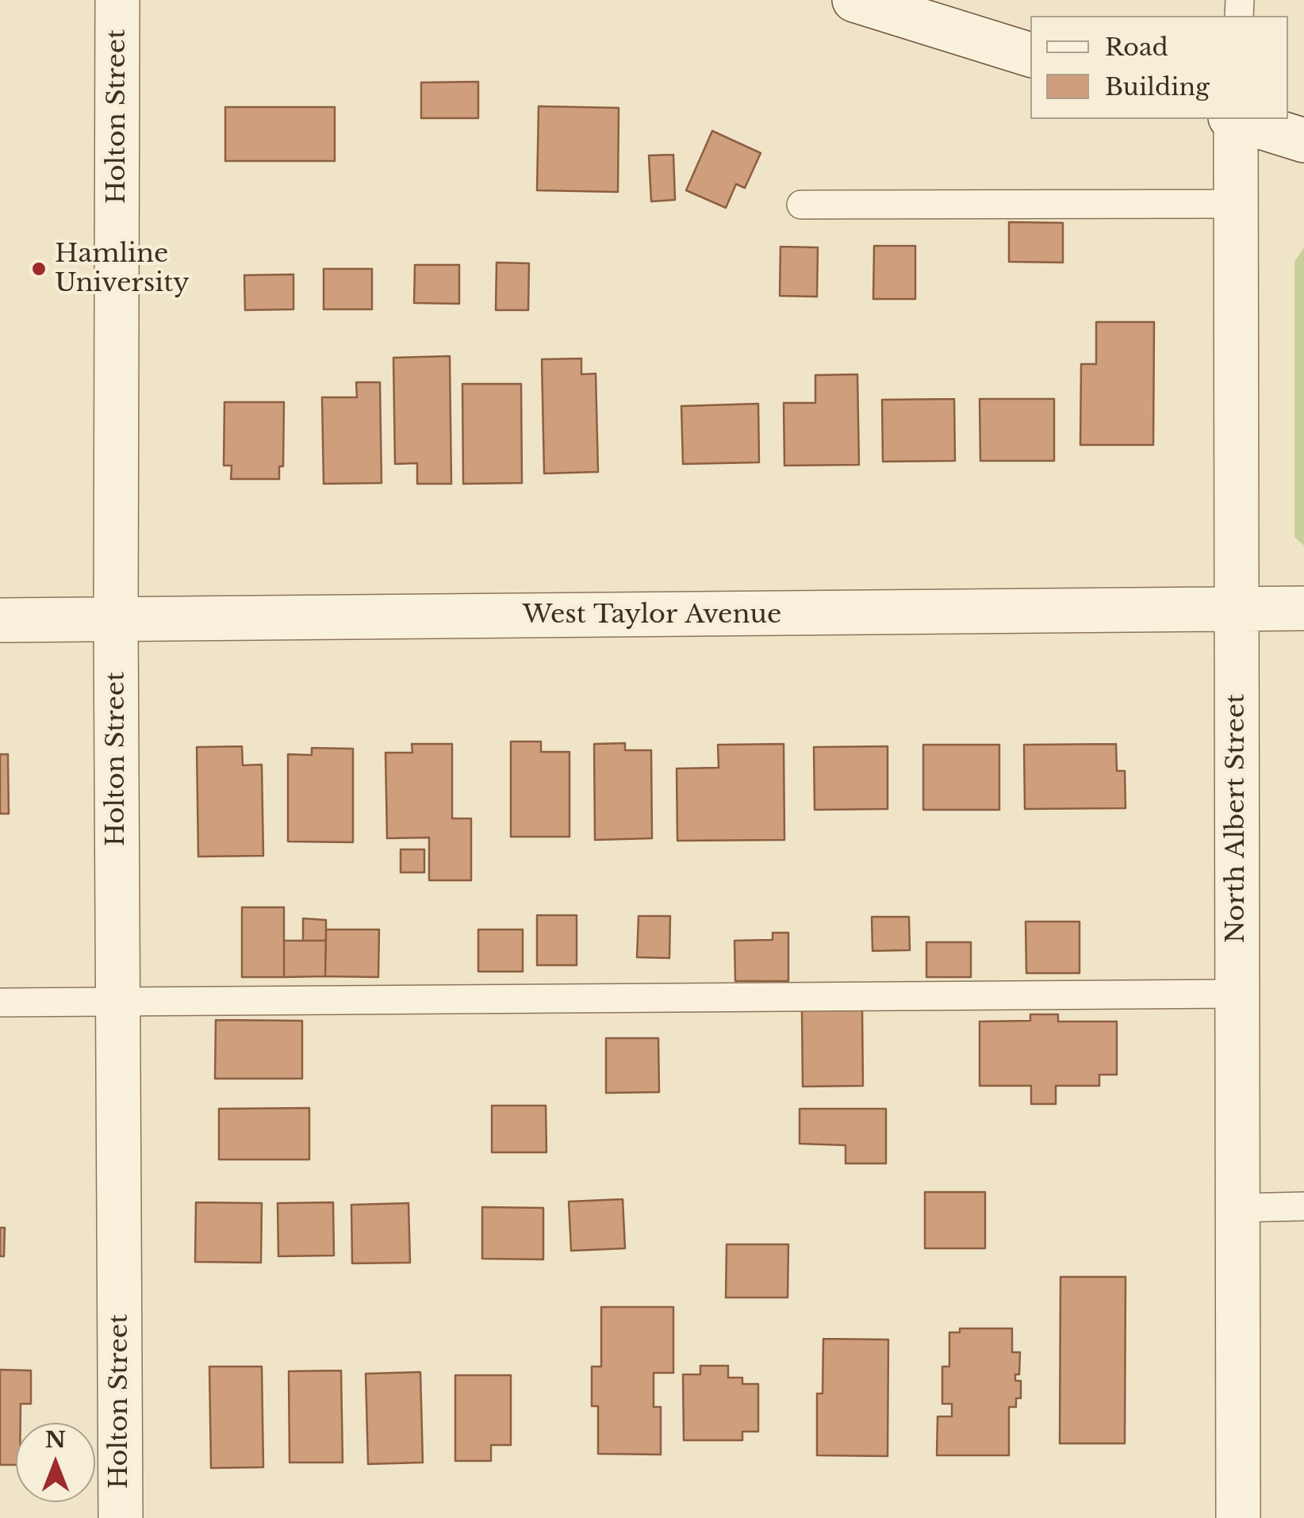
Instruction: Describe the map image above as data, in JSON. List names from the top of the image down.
{
  "streets": {
    "street": ["Holton Street", "West Taylor Avenue", "North Albert Street"]
  },
  "crossings": [
    ["Holton Street", "West Taylor Avenue"],
    ["West Taylor Avenue", "North Albert Street"]
  ],
  "places": ["Hamline University"],
  "legend": ["Road", "Building"],
  "north": "top"
}
